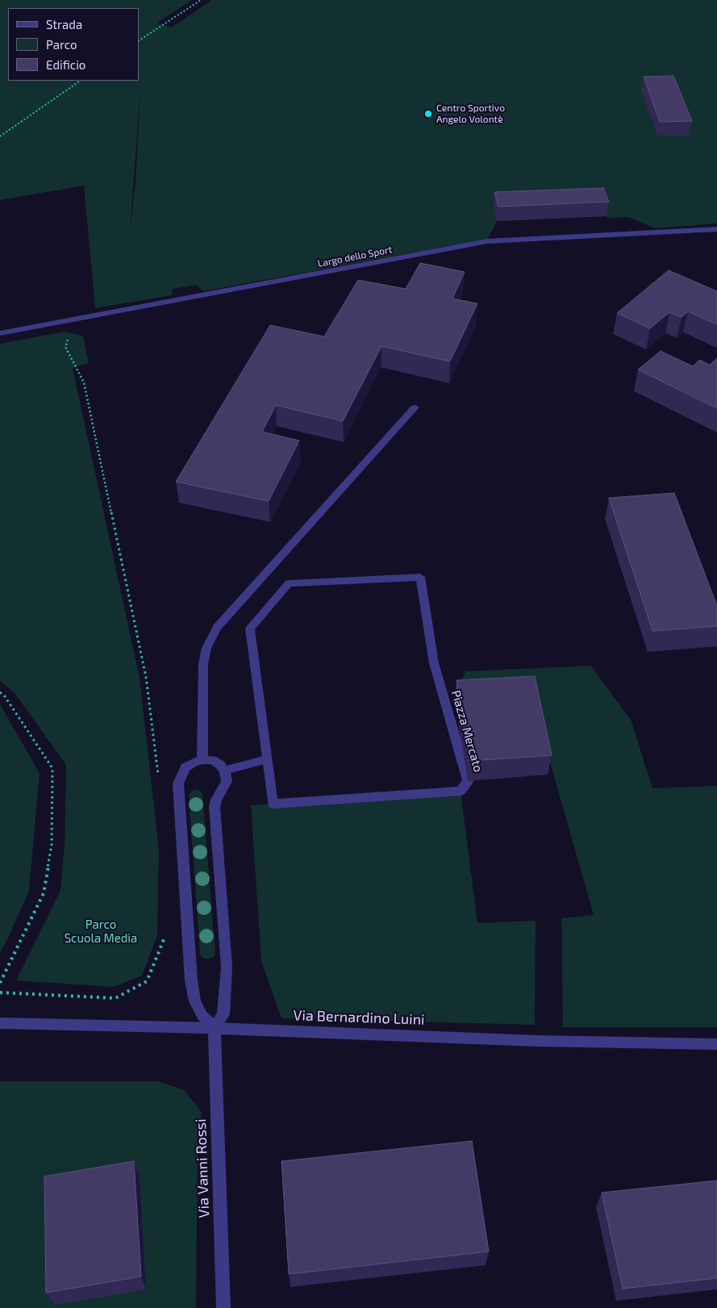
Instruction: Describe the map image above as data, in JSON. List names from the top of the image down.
{
  "streets": {
    "street": [
      "Largo dello Sport",
      "Piazza Mercato",
      "Via Bernardino Luini",
      "Via Vanni Rossi"
    ]
  },
  "crossings": [
    ["Via Bernardino Luini", "Via Vanni Rossi"]
  ],
  "parks": ["Parco Scuola Media"],
  "places": ["Centro Sportivo Angelo Volontè"],
  "legend": ["Strada", "Parco", "Edificio"]
}
